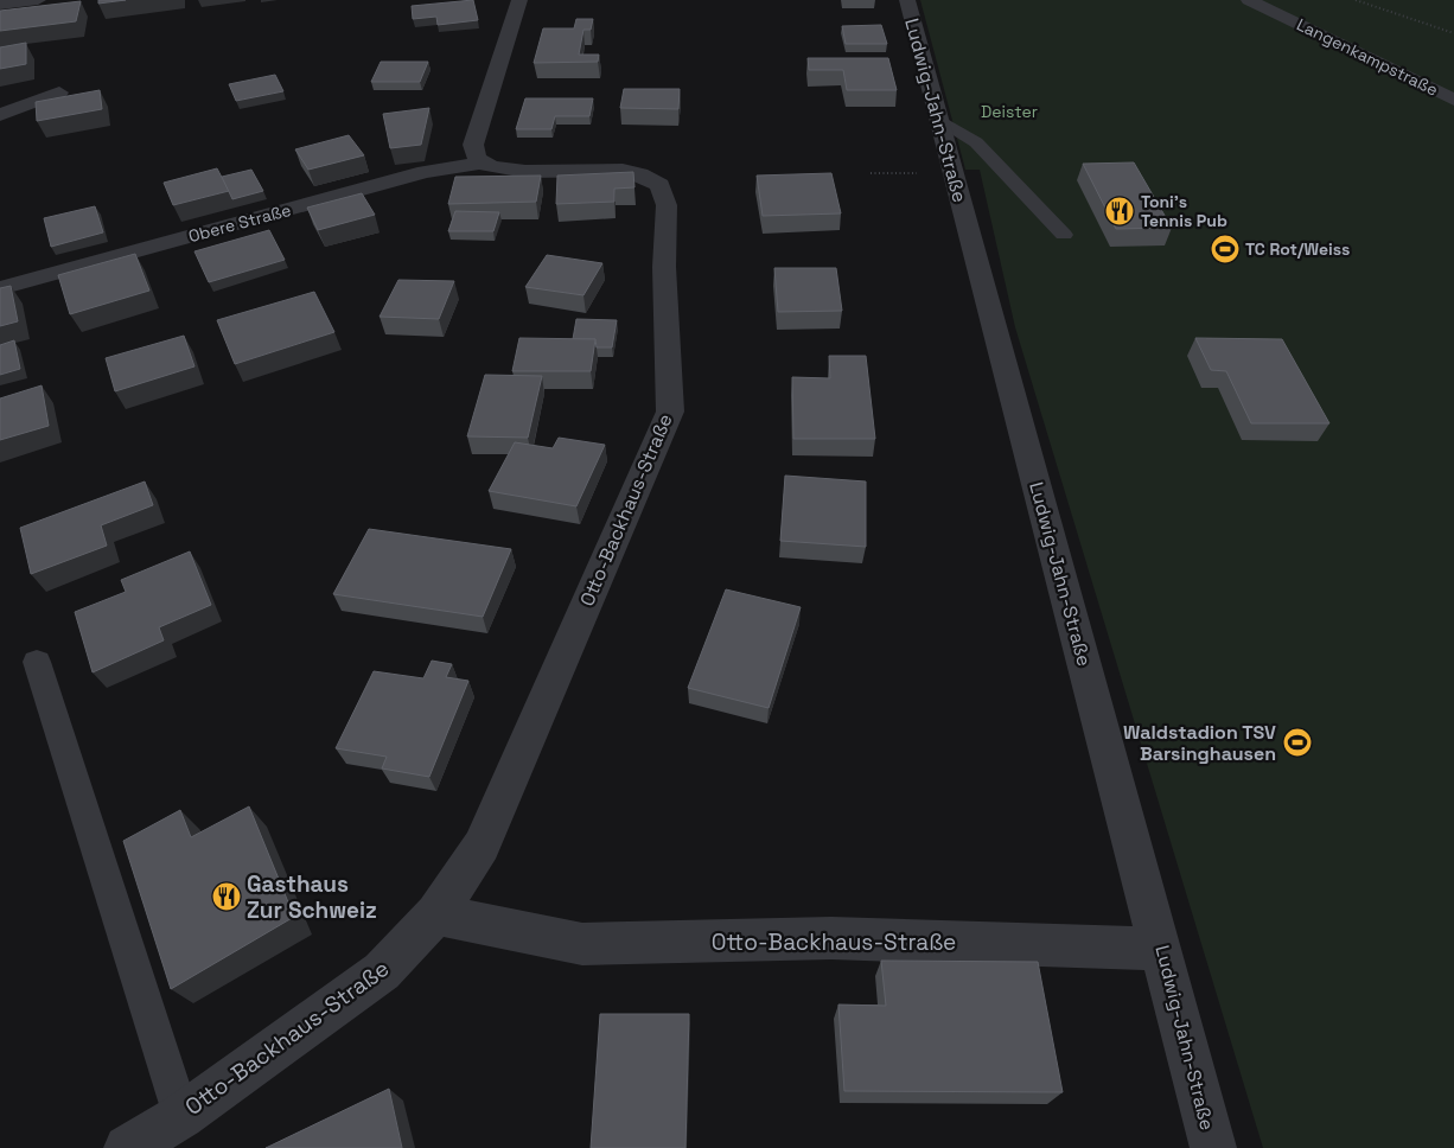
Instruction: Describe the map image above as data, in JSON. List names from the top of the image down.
{
  "streets": {
    "street": [
      "Langenkampstraße",
      "Ludwig-Jahn-Straße",
      "Obere Straße",
      "Otto-Backhaus-Straße"
    ]
  },
  "crossings": [
    ["Ludwig-Jahn-Straße", "Otto-Backhaus-Straße"],
    ["Obere Straße", "Otto-Backhaus-Straße"]
  ],
  "parks": ["Deister"],
  "places": {
    "restaurant": ["Toni's Tennis Pub", "Gasthaus Zur Schweiz"],
    "sports": ["TC Rot/Weiss", "Waldstadion TSV Barsinghausen"]
  }
}
